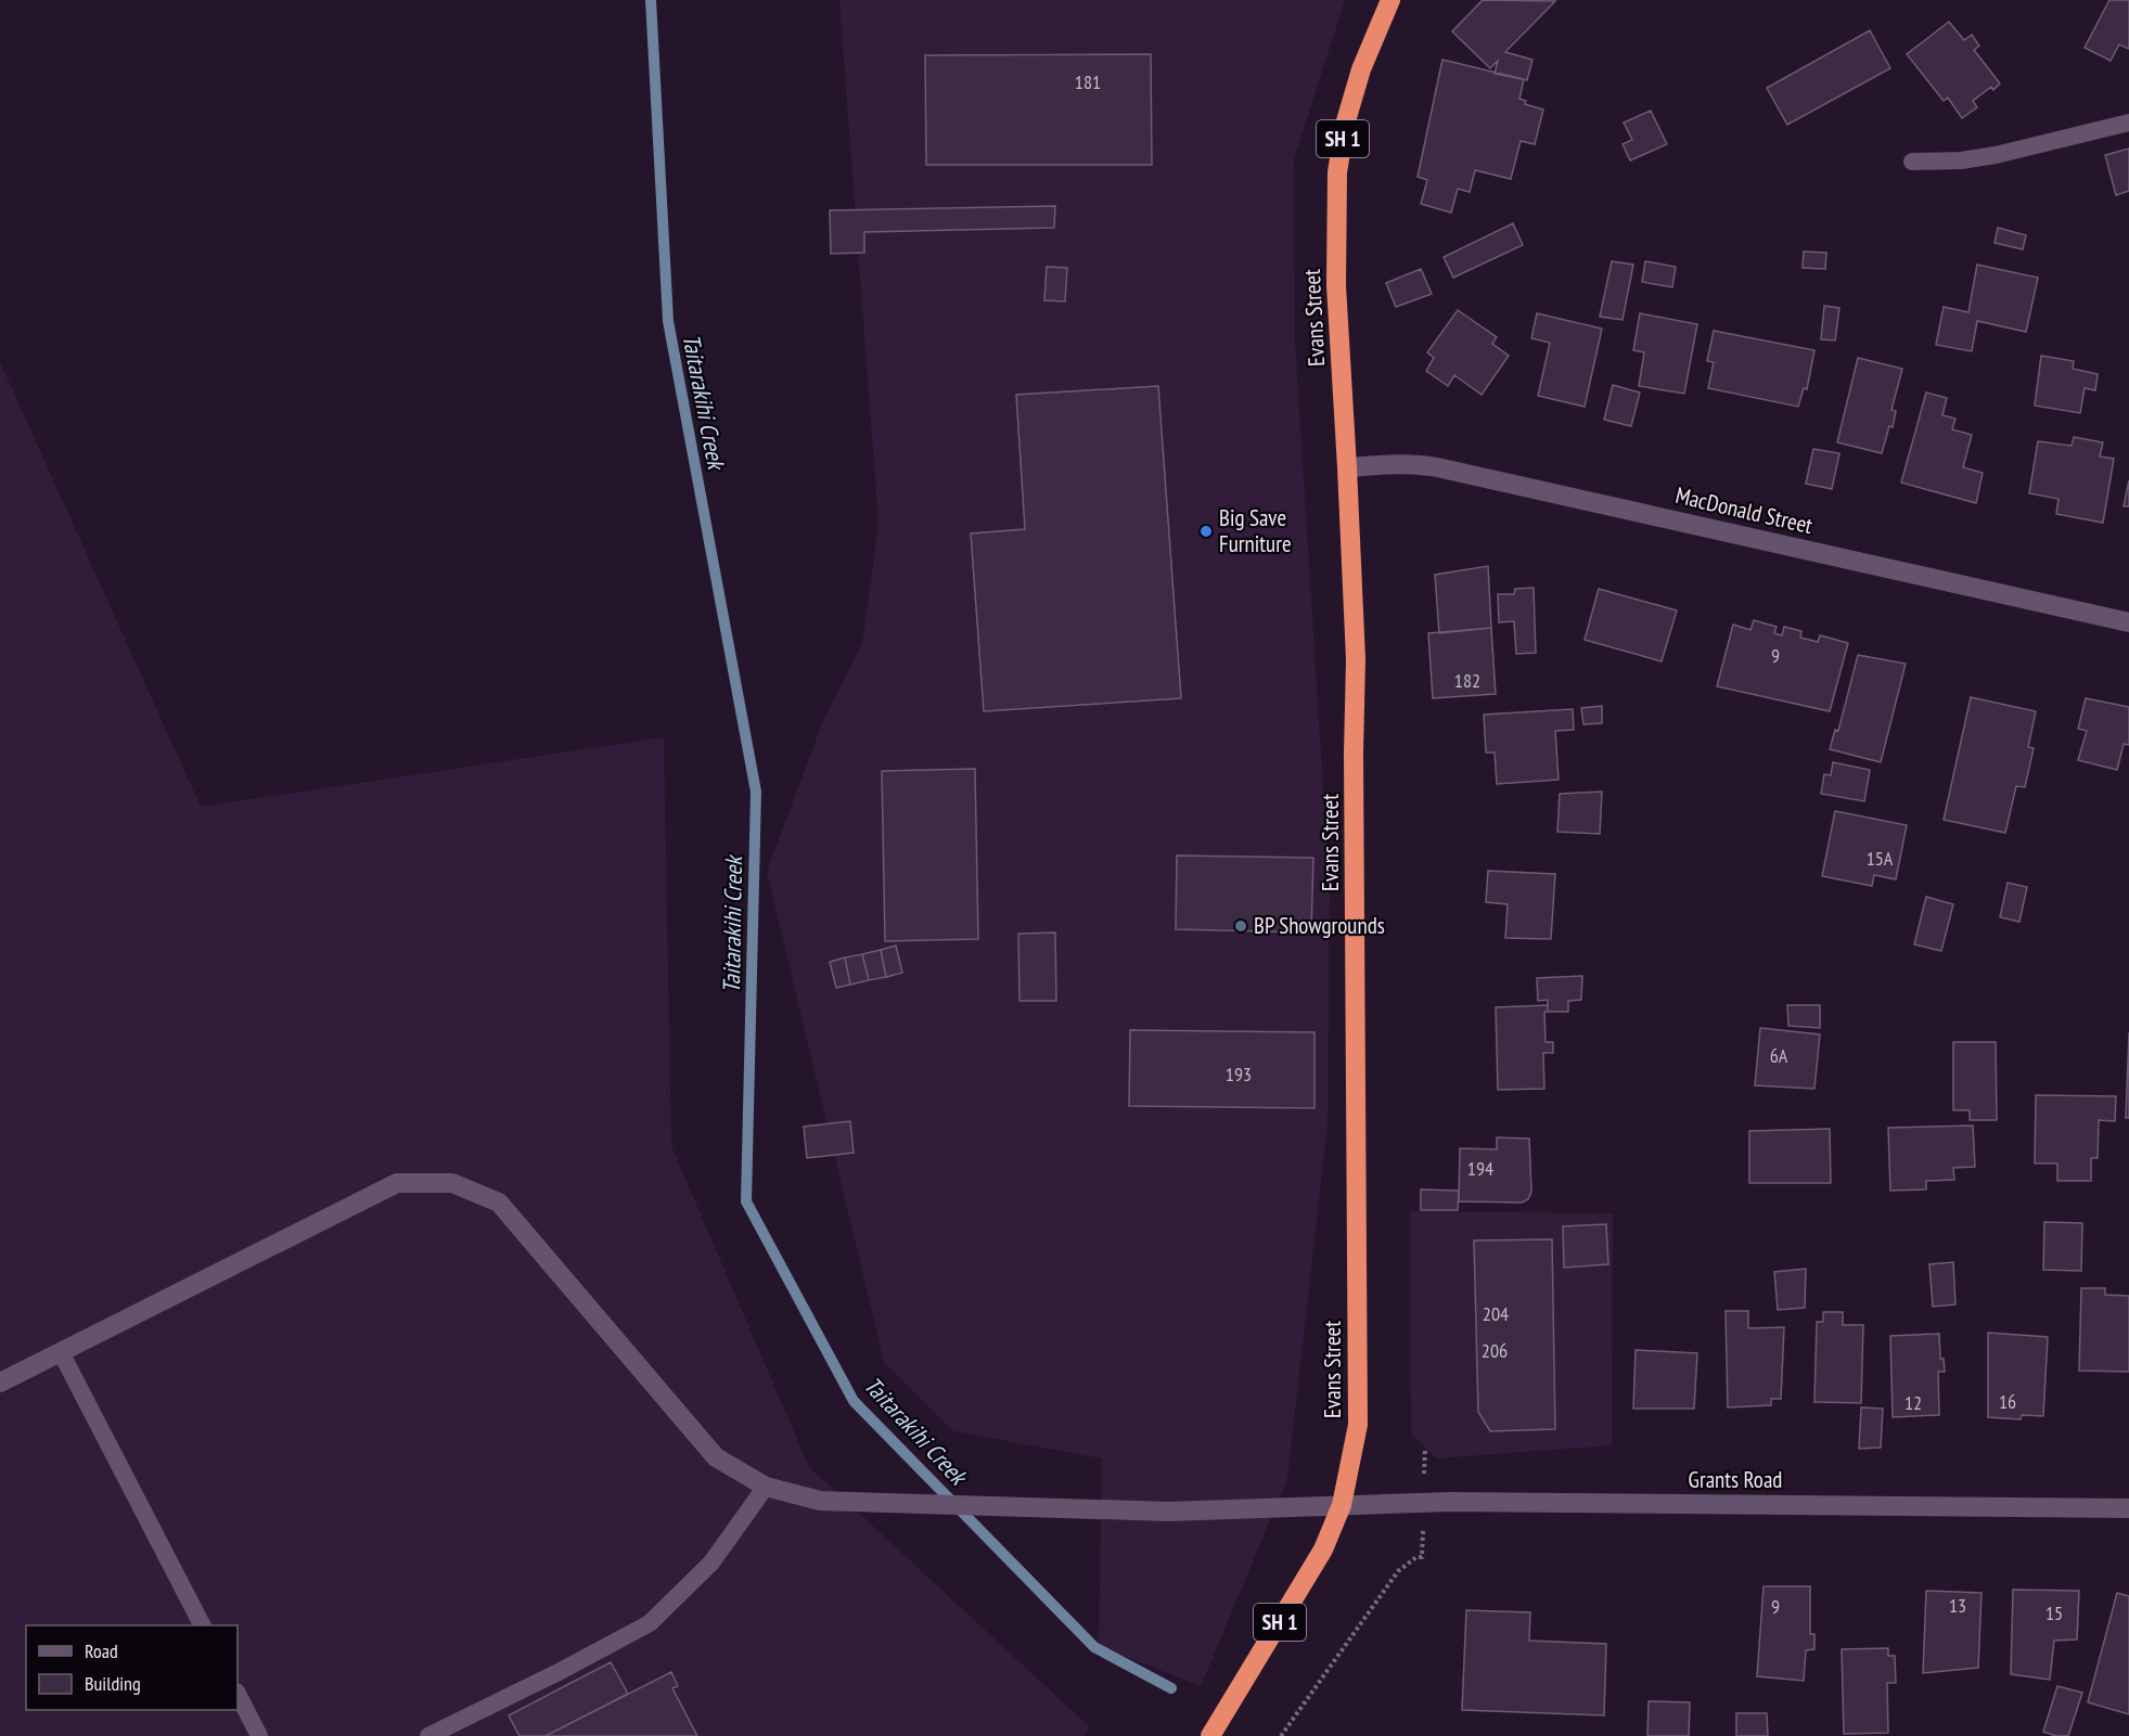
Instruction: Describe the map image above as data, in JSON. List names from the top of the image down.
{
  "streets": {
    "highway": ["SH 1", "Evans Street"],
    "street": ["MacDonald Street", "Grants Road"]
  },
  "crossings": [
    ["Evans Street", "MacDonald Street"],
    ["Evans Street", "Grants Road"]
  ],
  "water": ["Taitarakihi Creek"],
  "places": ["Big Save Furniture", "BP Showgrounds"],
  "house_numbers": [
    "181",
    "9",
    "182",
    "15A",
    "6A",
    "193",
    "194",
    "204",
    "206",
    "16",
    "12",
    "13",
    "9",
    "15"
  ],
  "legend": ["Road", "Building"]
}
